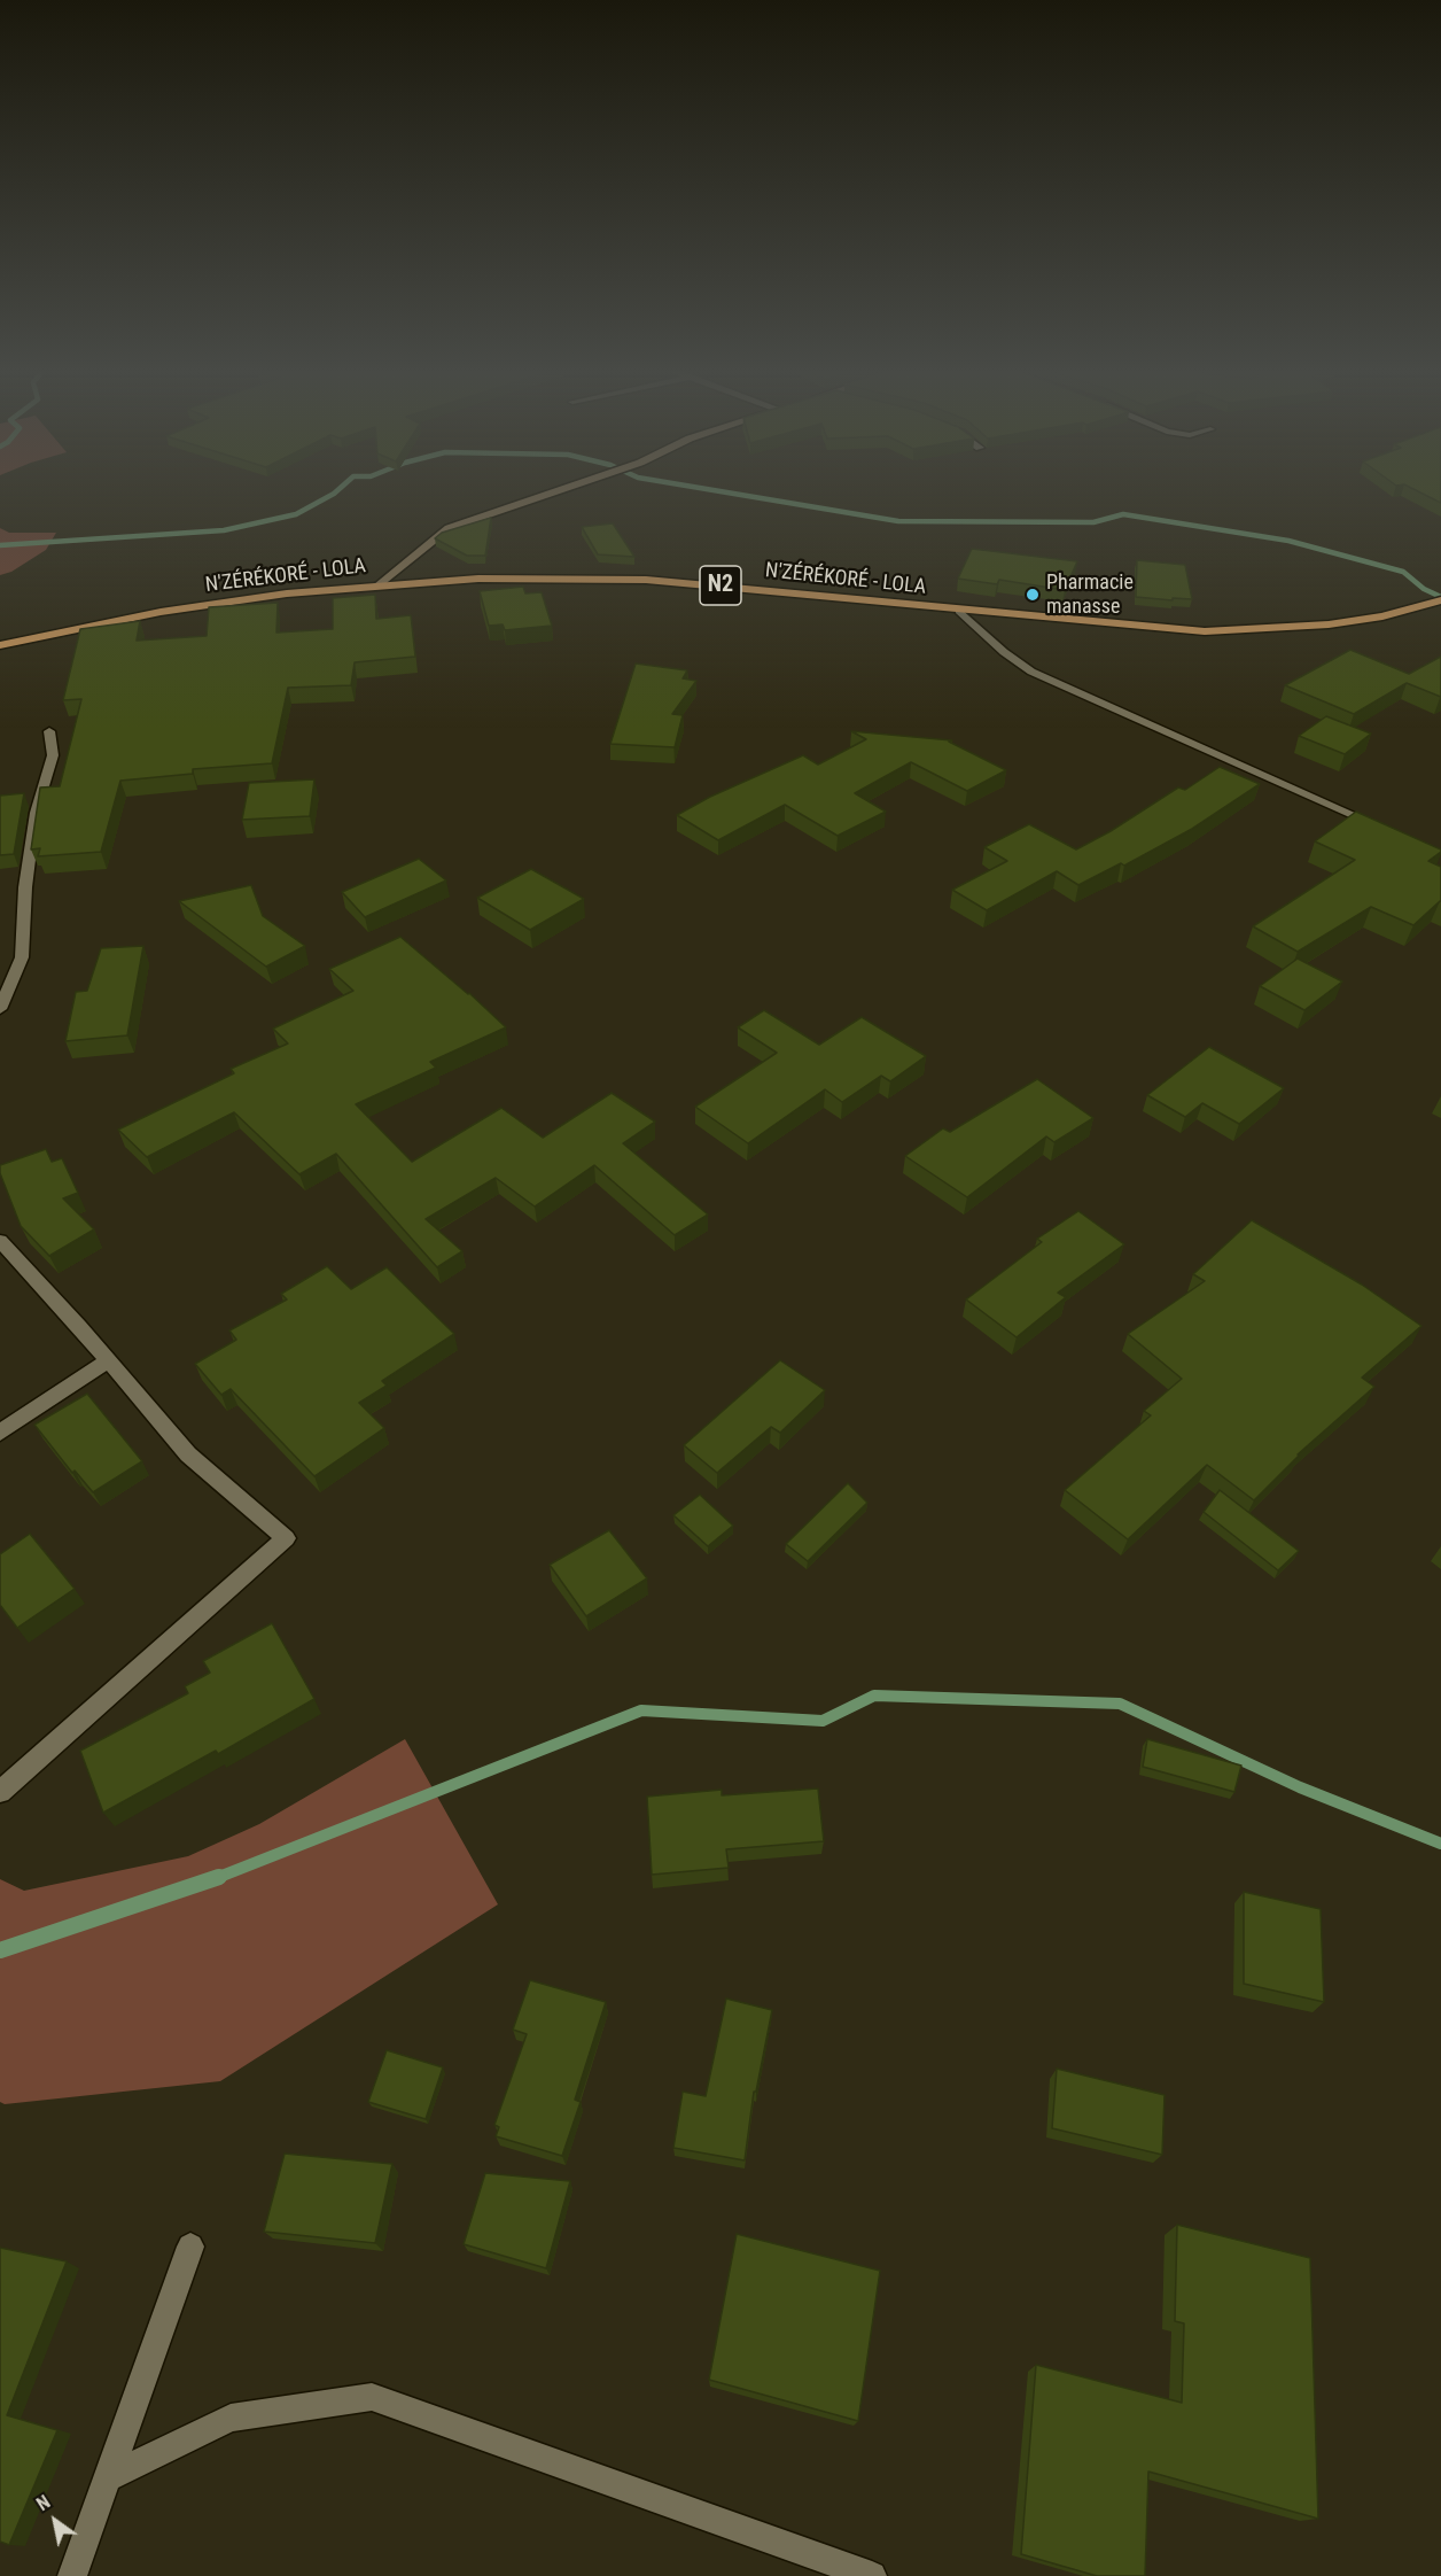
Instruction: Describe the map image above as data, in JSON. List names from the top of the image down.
{
  "streets": {
    "highway": ["N'ZÉRÉKORÉ - LOLA", "N2"]
  },
  "places": ["Pharmacie manasse"],
  "north": "top left"
}
